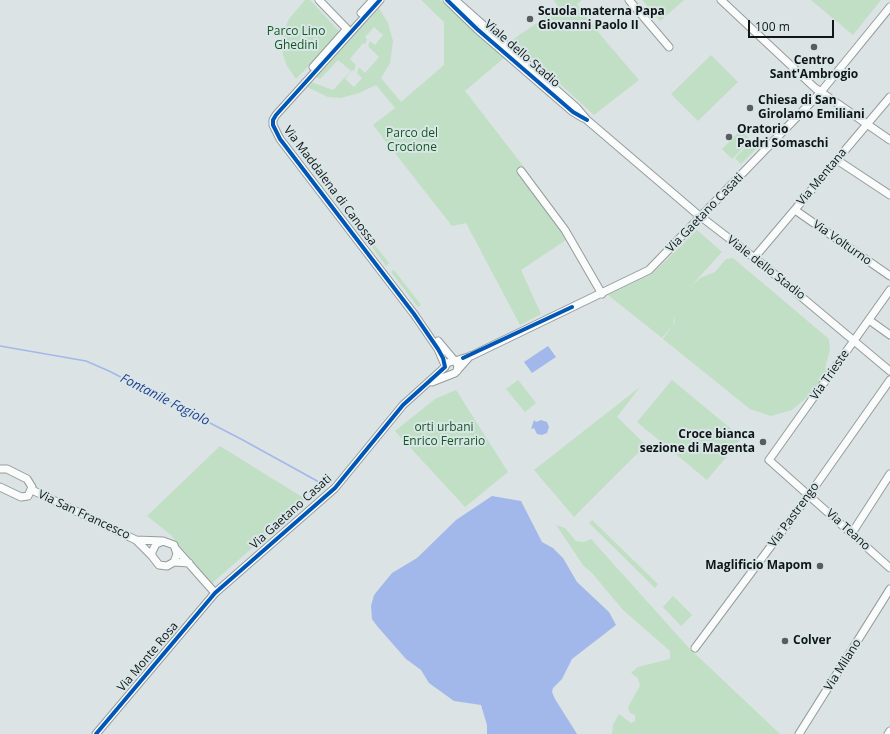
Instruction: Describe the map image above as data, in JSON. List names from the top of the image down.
{
  "streets": {
    "street": [
      "Viale dello Stadio",
      "Via Mentana",
      "Via Maddalena di Canossa",
      "Via Gaetano Casati",
      "Via Volturno",
      "Via Trieste",
      "Via San Francesco",
      "Via Pastrengo",
      "Via Teano",
      "Via Monte Rosa",
      "Via Milano"
    ]
  },
  "crossings": [
    ["Viale dello Stadio", "Via Mentana"],
    ["Viale dello Stadio", "Via Gaetano Casati"],
    ["Viale dello Stadio", "Via Trieste"],
    ["Via Mentana", "Via Volturno"],
    ["Via Maddalena di Canossa", "Via Gaetano Casati"],
    ["Via Gaetano Casati", "Via San Francesco"],
    ["Via Gaetano Casati", "Via Monte Rosa"],
    ["Via Trieste", "Via Teano"],
    ["Via San Francesco", "Via Monte Rosa"],
    ["Via Pastrengo", "Via Teano"]
  ],
  "water": ["Fontanile Fagiolo"],
  "parks": ["Parco Lino Ghedini", "Parco del Crocione", "orti urbani Enrico Ferrario"],
  "places": [
    "Scuola materna Papa Giovanni Paolo II",
    "Centro Sant'Ambrogio",
    "Chiesa di San Girolamo Emiliani",
    "Oratorio Padri Somaschi",
    "Croce bianca sezione di Magenta",
    "Maglificio Mapom",
    "Colver"
  ],
  "scale_bar": "100 m"
}
